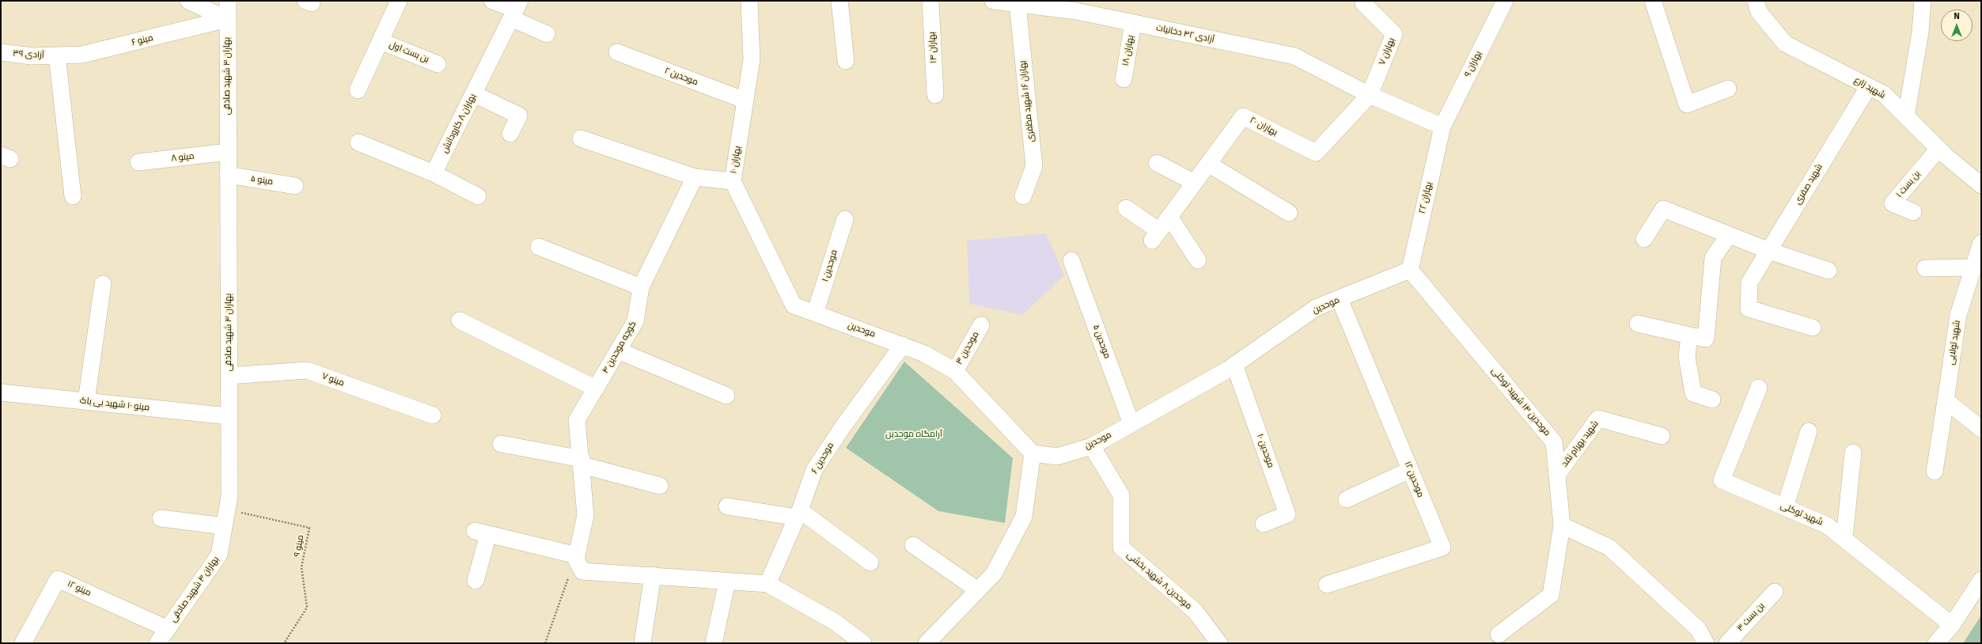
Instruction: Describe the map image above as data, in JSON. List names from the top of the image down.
{
  "streets": {
    "street": [
      "آزادی ۴۲ دخانیات",
      "مینو ۶",
      "بهاران ۱۴",
      "بهاران ۱۸",
      "بهاران ۷",
      "بن بست اول",
      "آزادی ۳۹",
      "بهاران ۹",
      "بهاران ۴ شهید صادقی",
      "موحدین ۲",
      "شهید زارع",
      "بهاران ۱۶ شهید مظفری",
      "بهاران ۸ کارودانش",
      "بهاران ۲۰",
      "مینو ۸",
      "بهاران ۱۰",
      "مینو ۵",
      "شهید صفری",
      "بن بست ۱",
      "بهاران ۲۲",
      "موحدین ۱",
      "موحدین",
      "موحدین ۵",
      "شهید تولایی",
      "کوچه موحدین ۴",
      "موحدین ۳",
      "مینو ۷",
      "موحدین ۱۴ شهید توکلی",
      "مینو ۱۰ شهید بی باک",
      "شهید بهرام نقد",
      "موحدین ۱۰",
      "موحدین ۶",
      "موحدین ۱۲",
      "شهید توکلی",
      "موحدین ۸ شهید بخشی",
      "مینو ۱۲",
      "بن بست ۳"
    ],
    "path": ["مینو ۹"]
  },
  "crossings": [
    ["آزادی ۴۲ دخانیات", "بهاران ۱۸"],
    ["آزادی ۴۲ دخانیات", "بهاران ۷"],
    ["آزادی ۴۲ دخانیات", "بهاران ۹"],
    ["آزادی ۴۲ دخانیات", "بهاران ۱۶ شهید مظفری"],
    ["آزادی ۴۲ دخانیات", "بهاران ۲۰"],
    ["آزادی ۴۲ دخانیات", "بهاران ۲۲"],
    ["مینو ۶", "آزادی ۳۹"],
    ["مینو ۶", "بهاران ۴ شهید صادقی"],
    ["بهاران ۷", "بهاران ۲۰"],
    ["بهاران ۹", "بهاران ۲۲"],
    ["بهاران ۴ شهید صادقی", "مینو ۸"],
    ["بهاران ۴ شهید صادقی", "مینو ۵"],
    ["بهاران ۴ شهید صادقی", "مینو ۷"],
    ["بهاران ۴ شهید صادقی", "مینو ۱۰ شهید بی باک"],
    ["بهاران ۴ شهید صادقی", "مینو ۹"],
    ["بهاران ۴ شهید صادقی", "مینو ۱۲"],
    ["موحدین ۲", "بهاران ۱۰"],
    ["شهید زارع", "شهید صفری"],
    ["شهید زارع", "بن بست ۱"],
    ["بهاران ۱۰", "موحدین"],
    ["بهاران ۲۲", "موحدین"],
    ["بهاران ۲۲", "موحدین ۱۴ شهید توکلی"],
    ["موحدین ۱", "موحدین"],
    ["موحدین", "موحدین ۵"],
    ["موحدین", "موحدین ۳"],
    ["موحدین", "موحدین ۱۴ شهید توکلی"],
    ["موحدین", "موحدین ۱۰"],
    ["موحدین", "موحدین ۶"],
    ["موحدین", "موحدین ۱۲"],
    ["موحدین", "موحدین ۸ شهید بخشی"],
    ["موحدین ۱۴ شهید توکلی", "شهید بهرام نقد"]
  ],
  "parks": ["آرامگاه موحدین"],
  "north": "top"
}
